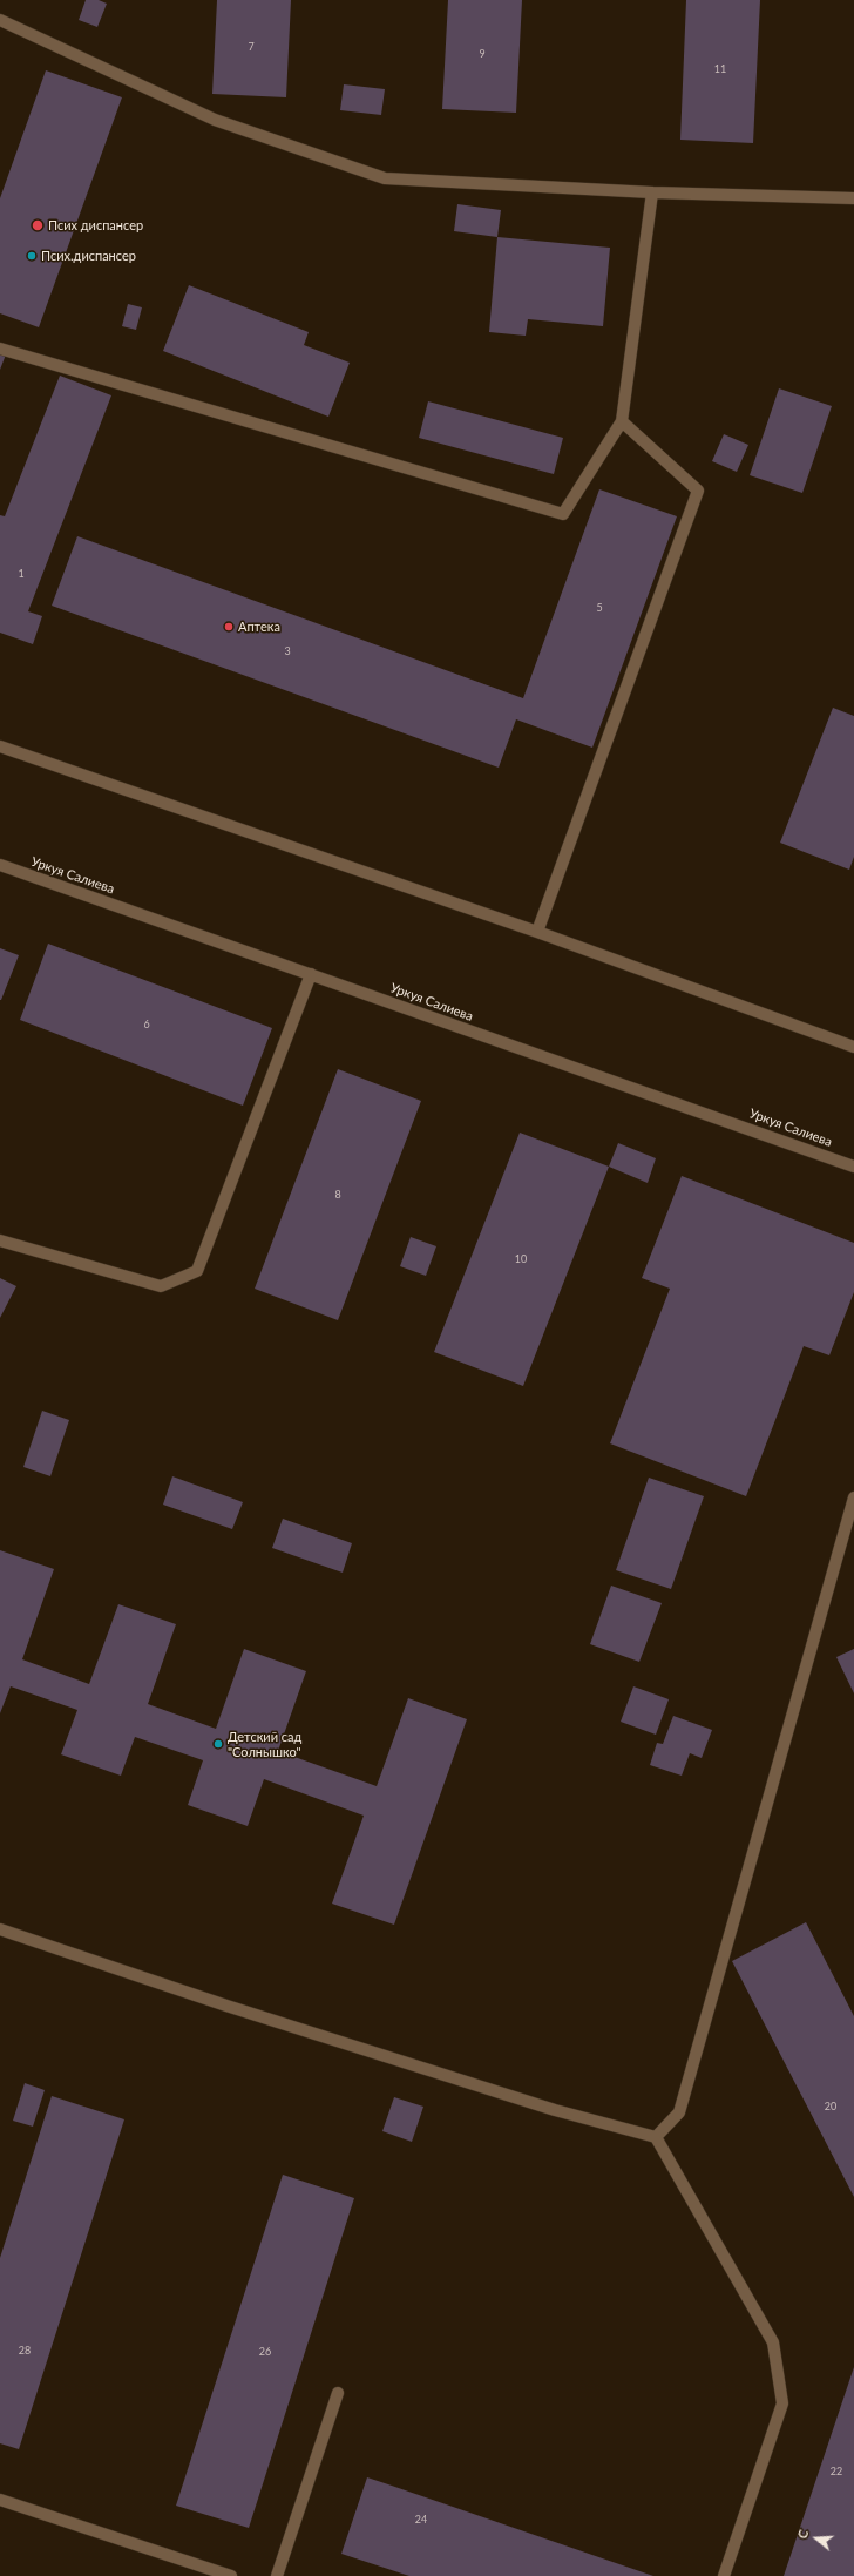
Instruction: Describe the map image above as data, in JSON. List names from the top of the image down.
{
  "streets": {
    "street": ["Уркуя Салиева"]
  },
  "places": [
    "Псих диспансер",
    "Псих.диспансер",
    "Аптека",
    "Детский сад \"Солнышко\""
  ],
  "house_numbers": [
    "7",
    "9",
    "11",
    "1",
    "5",
    "3",
    "6",
    "8",
    "10",
    "20",
    "28",
    "26",
    "22",
    "24"
  ],
  "north": "left"
}
